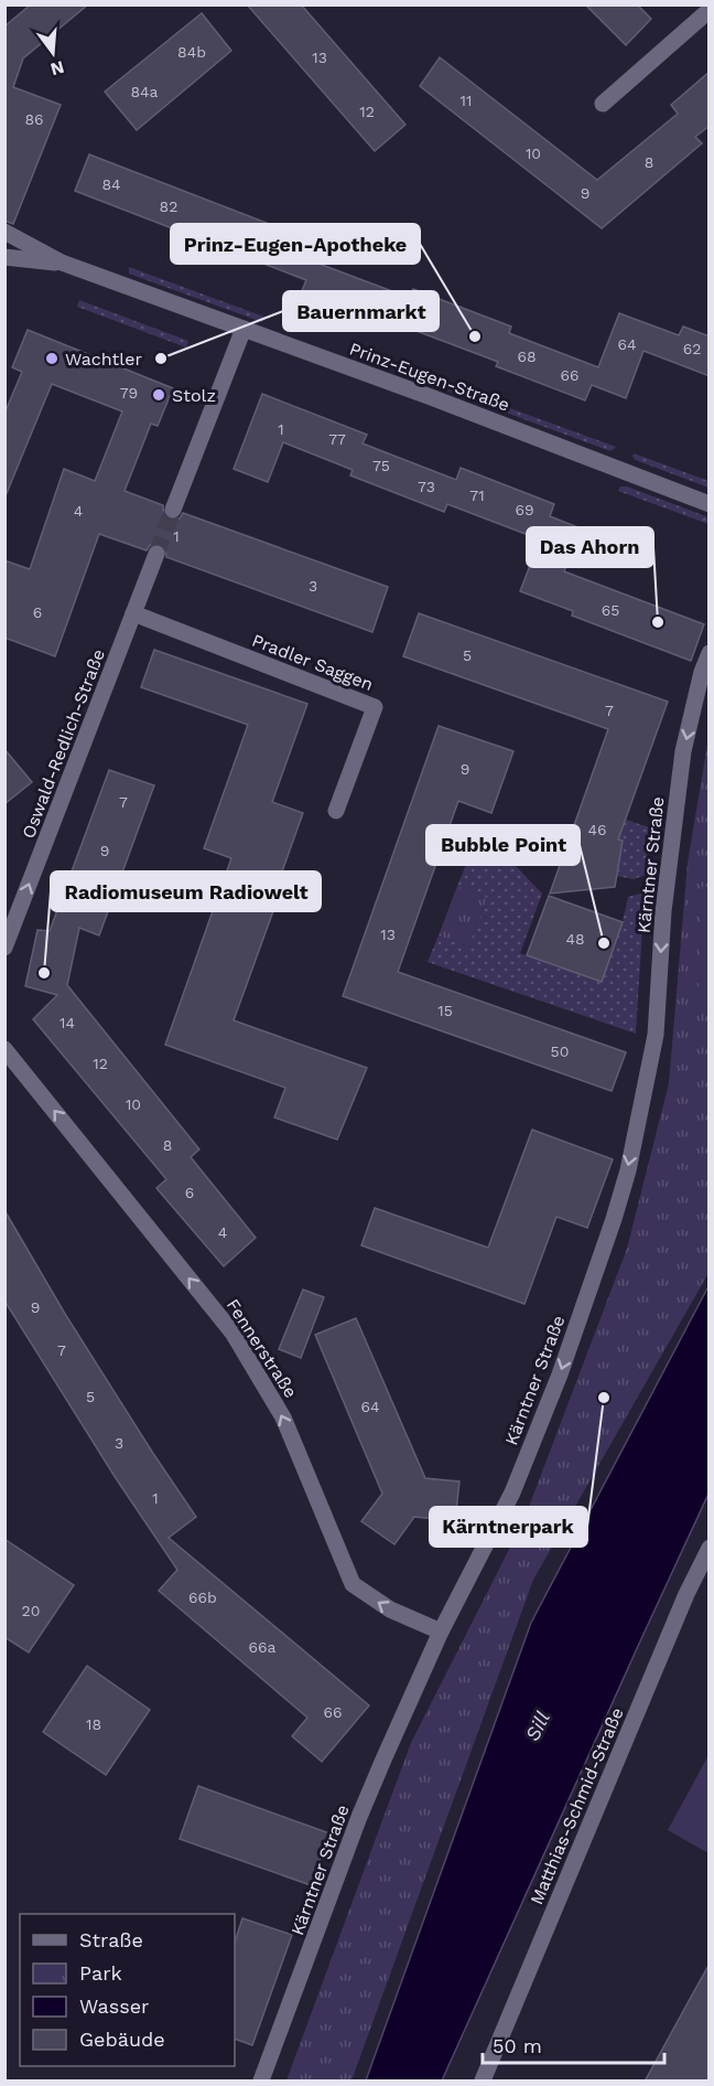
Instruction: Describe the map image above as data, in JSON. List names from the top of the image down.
{
  "streets": {
    "street": [
      "Prinz-Eugen-Straße",
      "Pradler Saggen",
      "Oswald-Redlich-Straße",
      "Kärntner Straße",
      "Fennerstraße",
      "Matthias-Schmid-Straße"
    ]
  },
  "crossings": [
    ["Pradler Saggen", "Oswald-Redlich-Straße"],
    ["Kärntner Straße", "Fennerstraße"]
  ],
  "one_way": ["Oswald-Redlich-Straße", "Kärntner Straße", "Fennerstraße"],
  "water": ["Sill"],
  "places": [
    "Prinz-Eugen-Apotheke",
    "Wachtler",
    "Bauernmarkt",
    "Stolz",
    "Das Ahorn",
    "Bubble Point",
    "Radiomuseum Radiowelt",
    "Kärntnerpark"
  ],
  "house_numbers": [
    "84b",
    "13",
    "84a",
    "11",
    "12",
    "86",
    "10",
    "8",
    "84",
    "9",
    "82",
    "64",
    "62",
    "68",
    "66",
    "79",
    "1",
    "77",
    "75",
    "73",
    "71",
    "69",
    "4",
    "1",
    "3",
    "65",
    "6",
    "5",
    "7",
    "9",
    "7",
    "46",
    "9",
    "13",
    "48",
    "15",
    "14",
    "50",
    "12",
    "10",
    "8",
    "6",
    "4",
    "9",
    "7",
    "5",
    "64",
    "3",
    "1",
    "66b",
    "20",
    "66a",
    "66",
    "18"
  ],
  "legend": [
    "Straße",
    "Park",
    "Wasser",
    "Gebäude"
  ],
  "scale_bar": "50 m",
  "north": "bottom"
}
